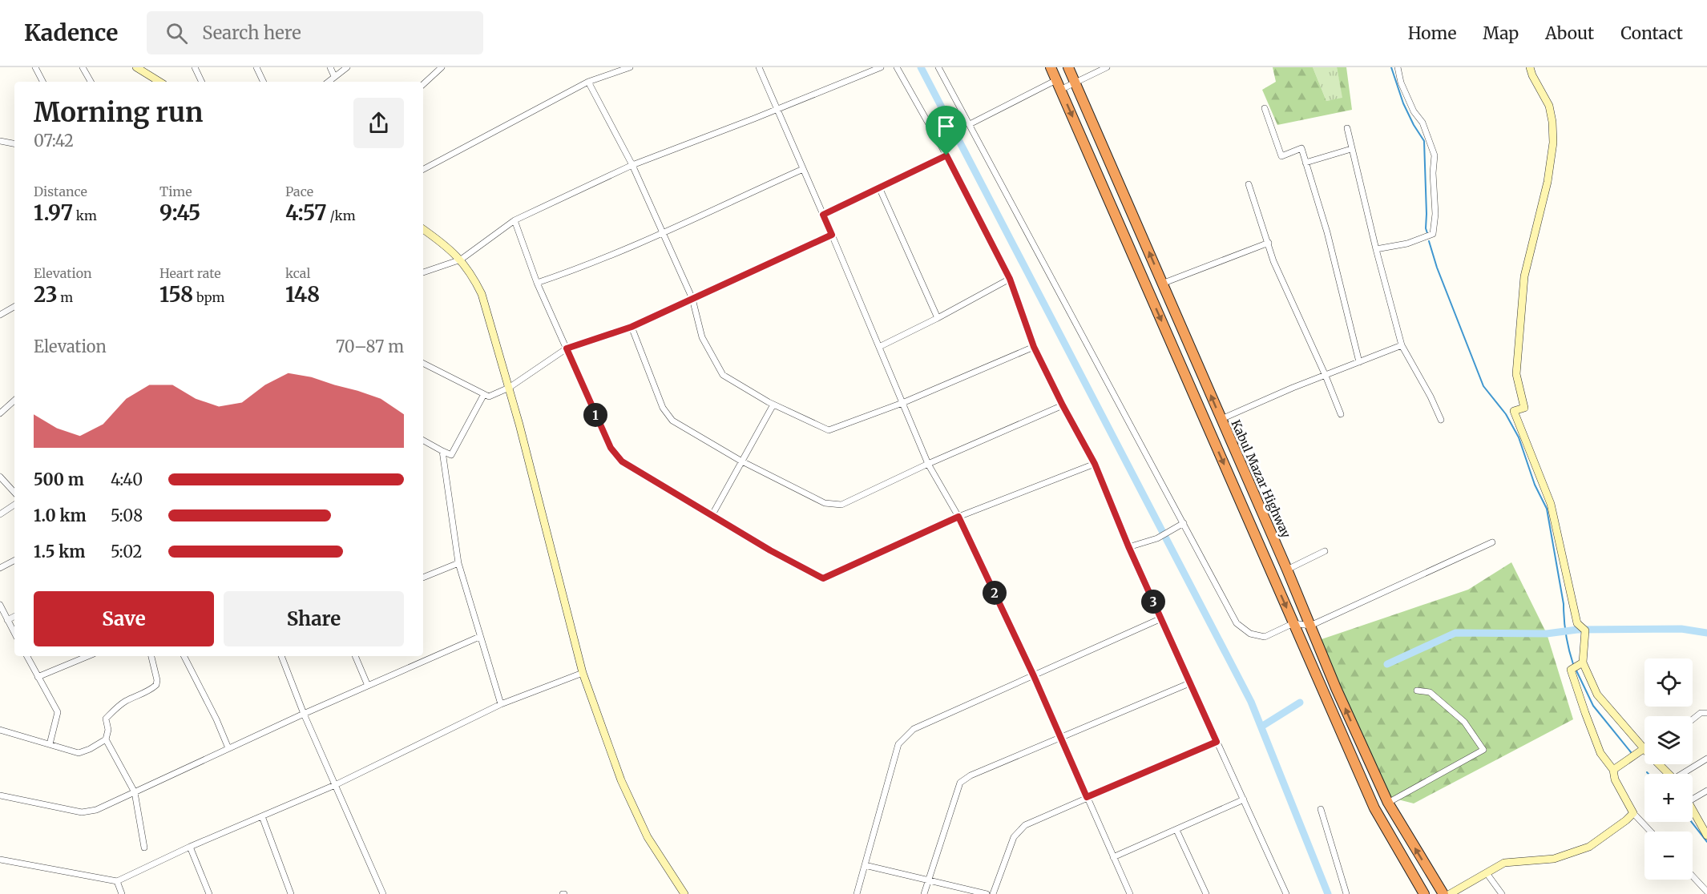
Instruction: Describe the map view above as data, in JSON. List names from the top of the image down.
{
  "streets": {
    "highway": ["Kabul Mazar Highway"]
  },
  "page": {
    "header": "Kadence",
    "search": "Search here",
    "nav": [
      "Home",
      "Map",
      "About",
      "Contact"
    ],
    "heading": ["Morning run", "07:42"],
    "stats": [
      ["Distance", "1.97 km"],
      ["Time", "9:45"],
      ["Pace", "4:57 /km"],
      ["Elevation", "23 m"],
      ["Heart rate", "158 bpm"],
      ["kcal", "148"]
    ],
    "chart": ["Elevation", "70–87 m"],
    "pins": ["1", "2", "3"],
    "list": [
      {
        "name": "500 m",
        "note": "4:40"
      },
      {
        "name": "1.0 km",
        "note": "5:08"
      },
      {
        "name": "1.5 km",
        "note": "5:02"
      }
    ],
    "buttons": ["Save", "Share"],
    "map_buttons": ["+", "−"]
  }
}
